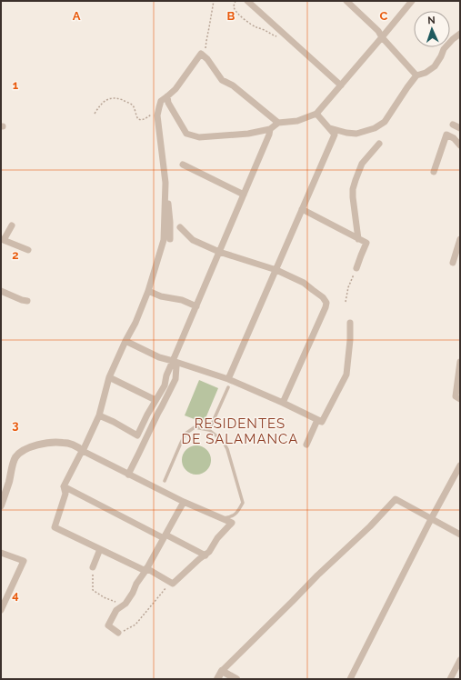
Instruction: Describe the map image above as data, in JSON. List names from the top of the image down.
{
  "districts": ["RESIDENTES DE SALAMANCA"],
  "north": "top",
  "grid": {
    "columns": ["A", "B", "C"],
    "rows": [
      "1",
      "2",
      "3",
      "4"
    ]
  }
}
